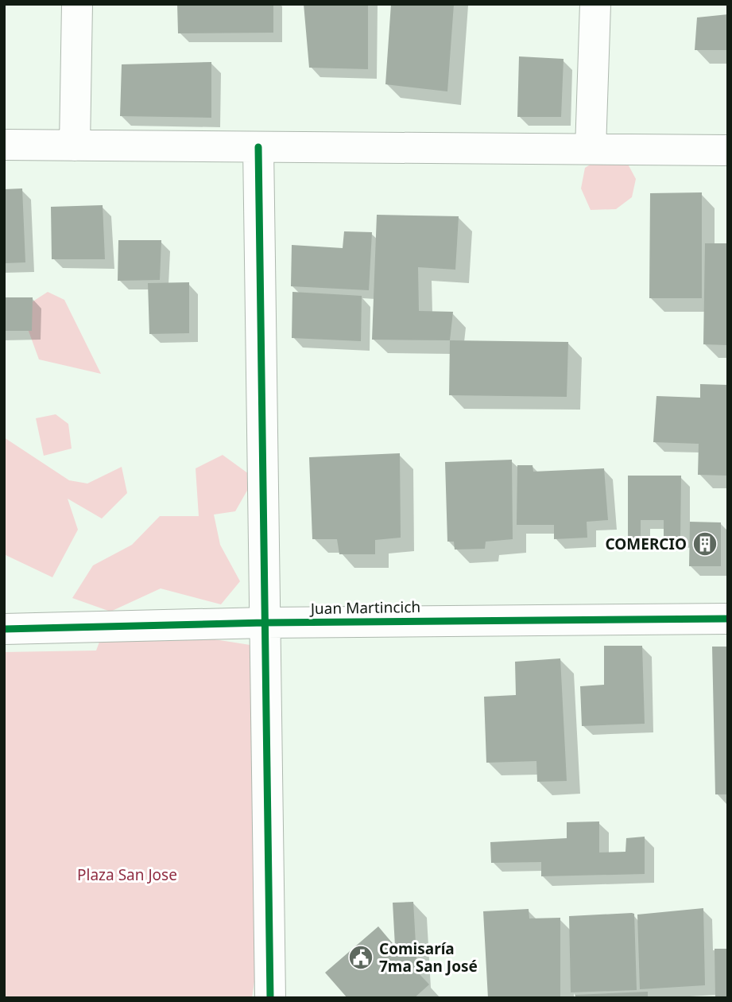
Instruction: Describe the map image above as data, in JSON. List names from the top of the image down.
{
  "streets": {
    "street": ["Juan Martincich"]
  },
  "parks": ["Plaza San Jose"],
  "places": {
    "building": ["COMERCIO"],
    "public building": ["Comisaría 7ma San José"]
  }
}
